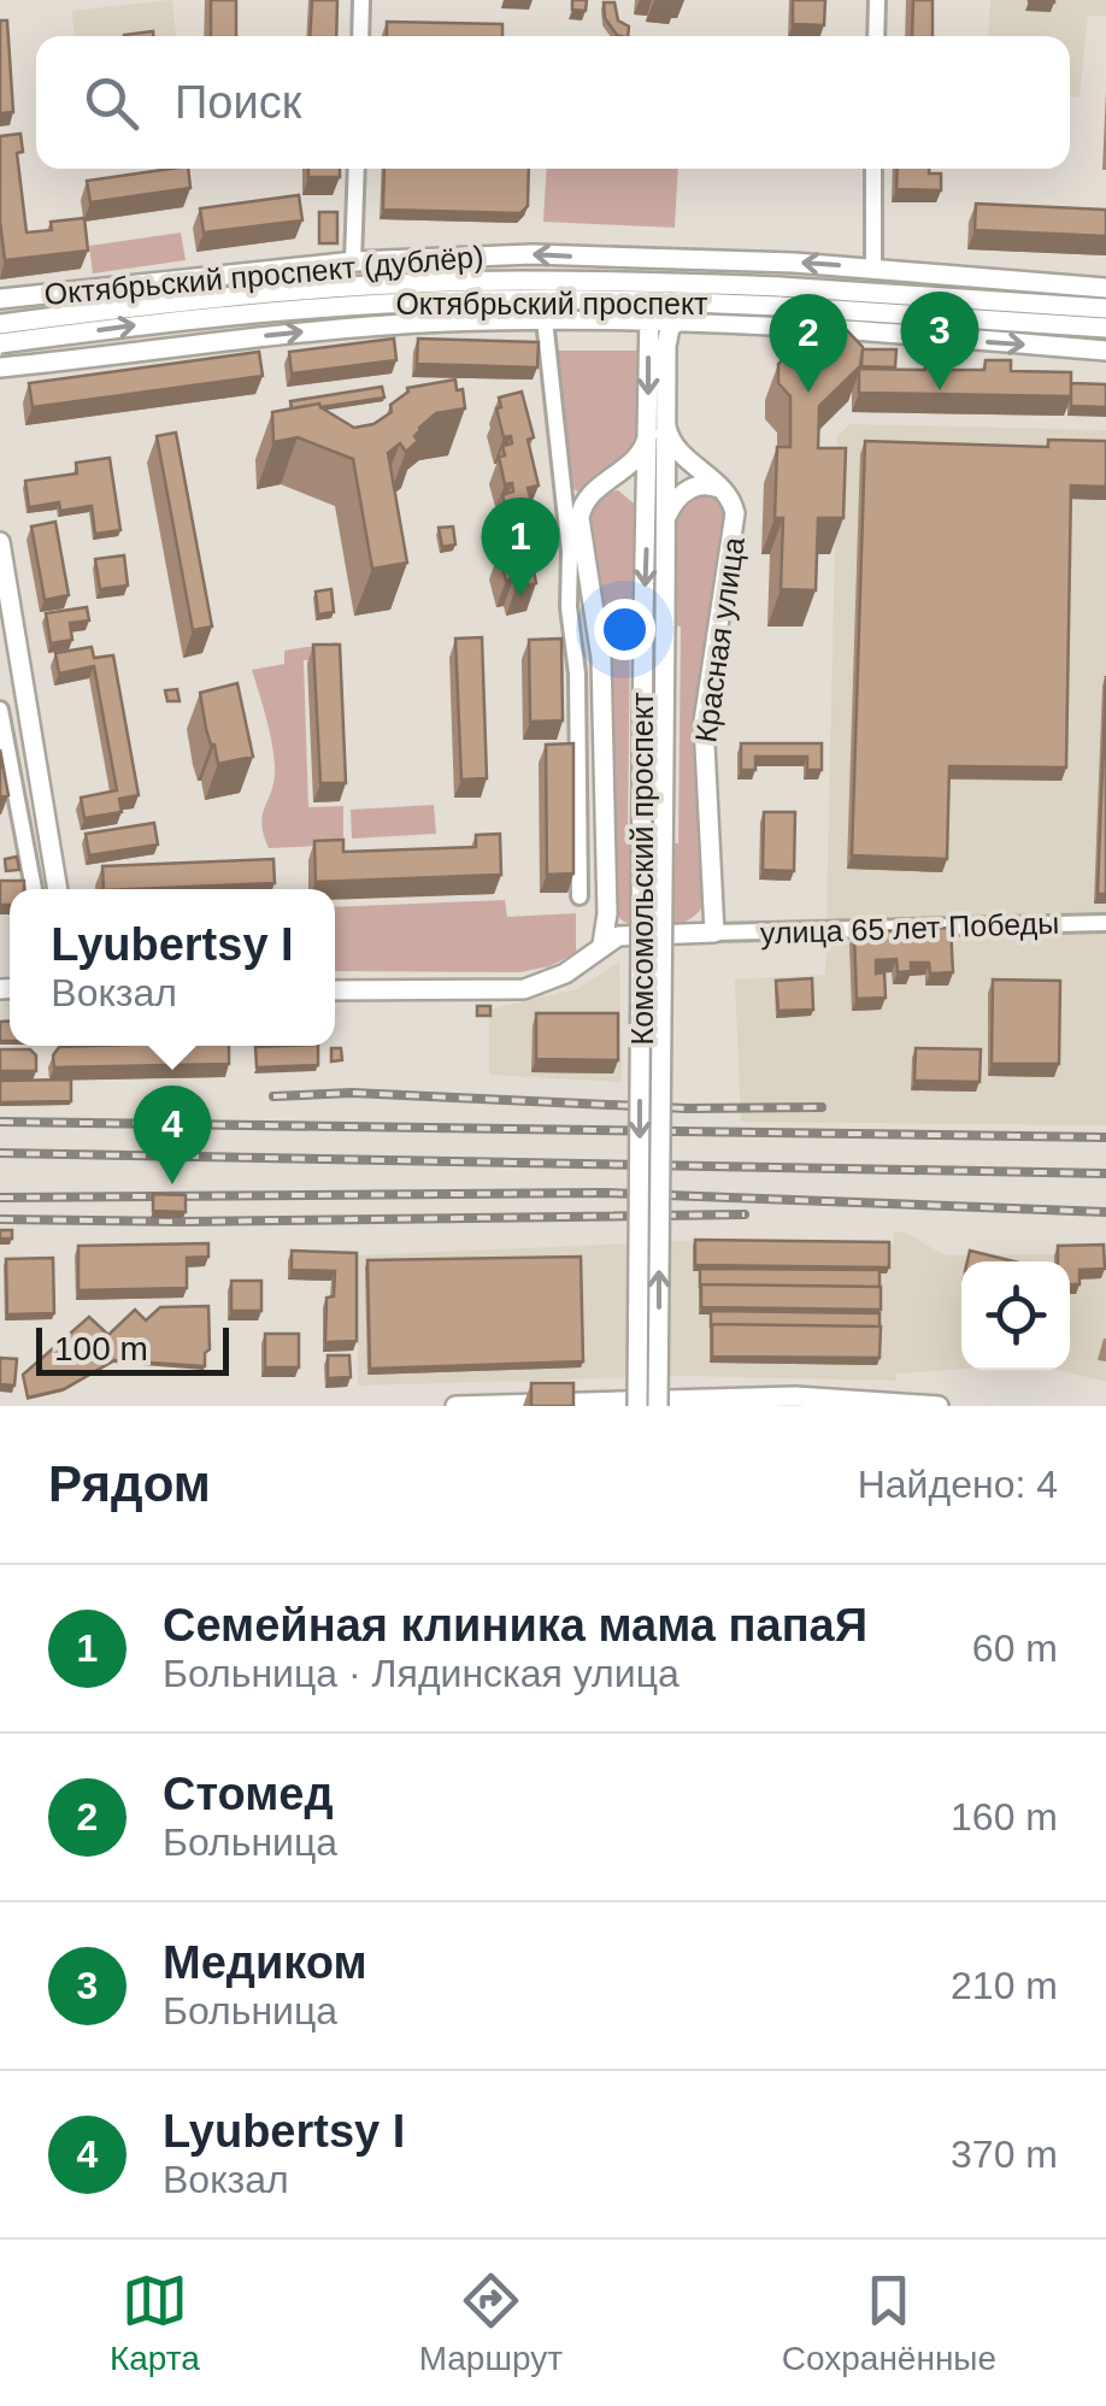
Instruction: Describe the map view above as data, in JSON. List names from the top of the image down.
{
  "streets": {
    "main road": [
      "Октябрьский проспект (дублёр)",
      "Октябрьский проспект",
      "Красная улица",
      "Комсомольский проспект"
    ],
    "street": ["улица 65 лет Победы"]
  },
  "crossings": [
    ["Октябрьский проспект (дублёр)", "Комсомольский проспект"],
    ["Красная улица", "улица 65 лет Победы"]
  ],
  "scale_bar": "100 m",
  "page": {
    "search": "Поиск",
    "pins": [
      "3",
      "2",
      "1",
      "4"
    ],
    "popup": ["Lyubertsy I", "Вокзал"],
    "scale": "100 m",
    "heading": ["Рядом", "Найдено: 4"],
    "list": [
      {
        "mark": "1",
        "name": "Семейная клиника мама папаЯ",
        "note": "Больница · Лядинская улица",
        "value": "60 m"
      },
      {
        "mark": "2",
        "name": "Стомед",
        "note": "Больница",
        "value": "160 m"
      },
      {
        "mark": "3",
        "name": "Медиком",
        "note": "Больница",
        "value": "210 m"
      },
      {
        "mark": "4",
        "name": "Lyubertsy I",
        "note": "Вокзал",
        "value": "370 m"
      }
    ],
    "nav": ["Карта", "Маршрут", "Сохранённые"]
  }
}
